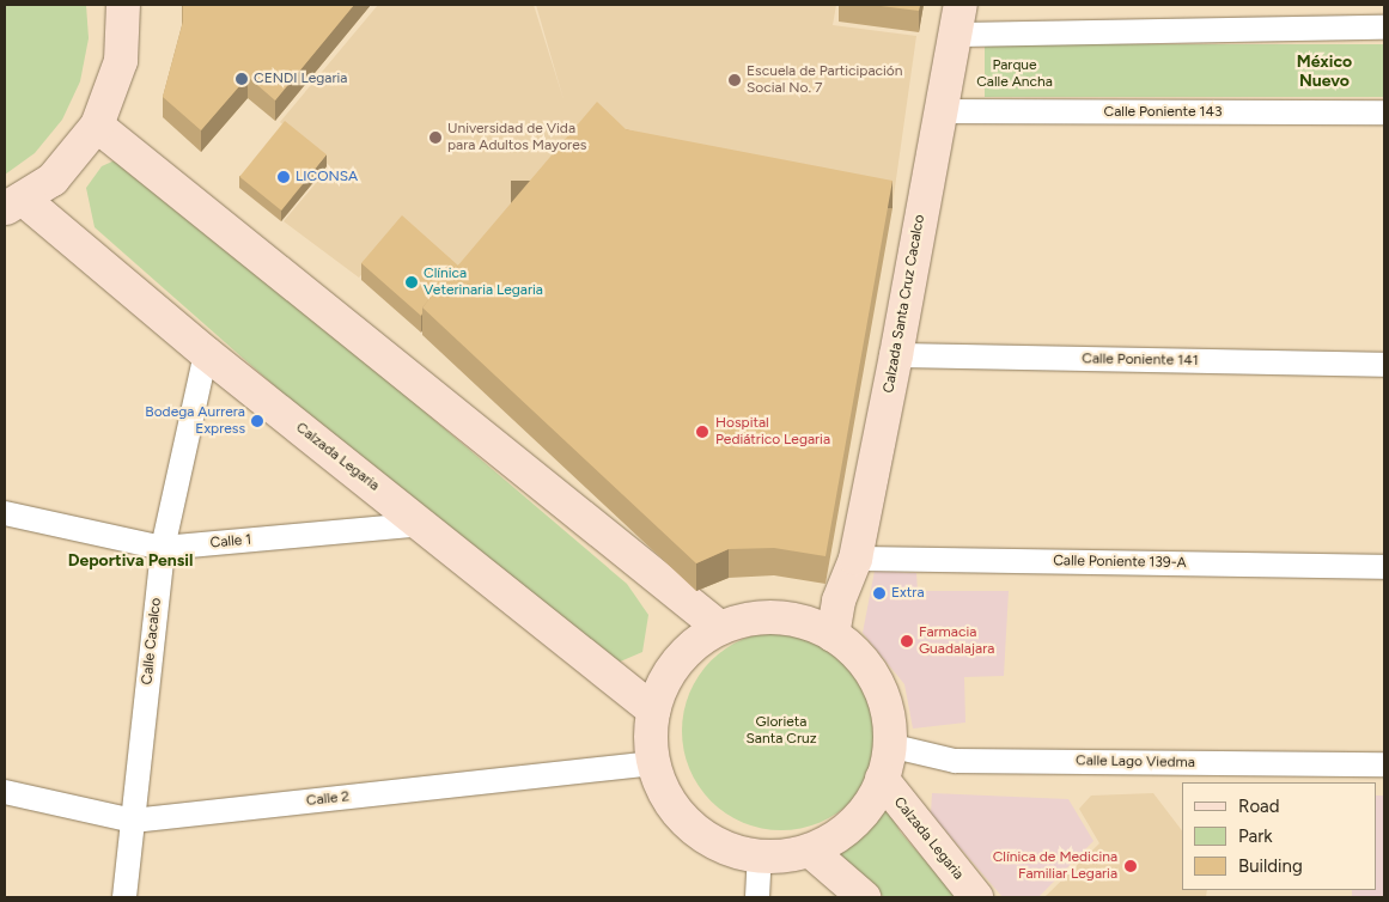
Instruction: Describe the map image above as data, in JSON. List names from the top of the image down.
{
  "streets": {
    "main road": ["Calzada Santa Cruz Cacalco", "Calzada Legaria"],
    "street": [
      "Calle Poniente 143",
      "Calle Poniente 141",
      "Calle 1",
      "Calle Poniente 139-A",
      "Calle Cacalco",
      "Calle Lago Viedma",
      "Calle 2"
    ]
  },
  "crossings": [
    ["Calle Poniente 143", "Calzada Santa Cruz Cacalco"],
    ["Calzada Santa Cruz Cacalco", "Calle Poniente 141"],
    ["Calzada Santa Cruz Cacalco", "Calle Poniente 139-A"],
    ["Calzada Legaria", "Calle 1"],
    ["Calzada Legaria", "Calle Cacalco"],
    ["Calle 1", "Calle Cacalco"],
    ["Calle Cacalco", "Calle 2"]
  ],
  "districts": ["México Nuevo", "Deportiva Pensil"],
  "parks": ["Parque Calle Ancha", "Glorieta Santa Cruz"],
  "places": [
    "CENDI Legaria",
    "Escuela de Participación Social No. 7",
    "Universidad de Vida para Adultos Mayores",
    "LICONSA",
    "Clínica Veterinaria Legaria",
    "Bodega Aurrera Express",
    "Hospital Pediátrico Legaria",
    "Extra",
    "Farmacia Guadalajara",
    "Clínica de Medicina Familiar Legaria"
  ],
  "legend": ["Road", "Park", "Building"]
}
